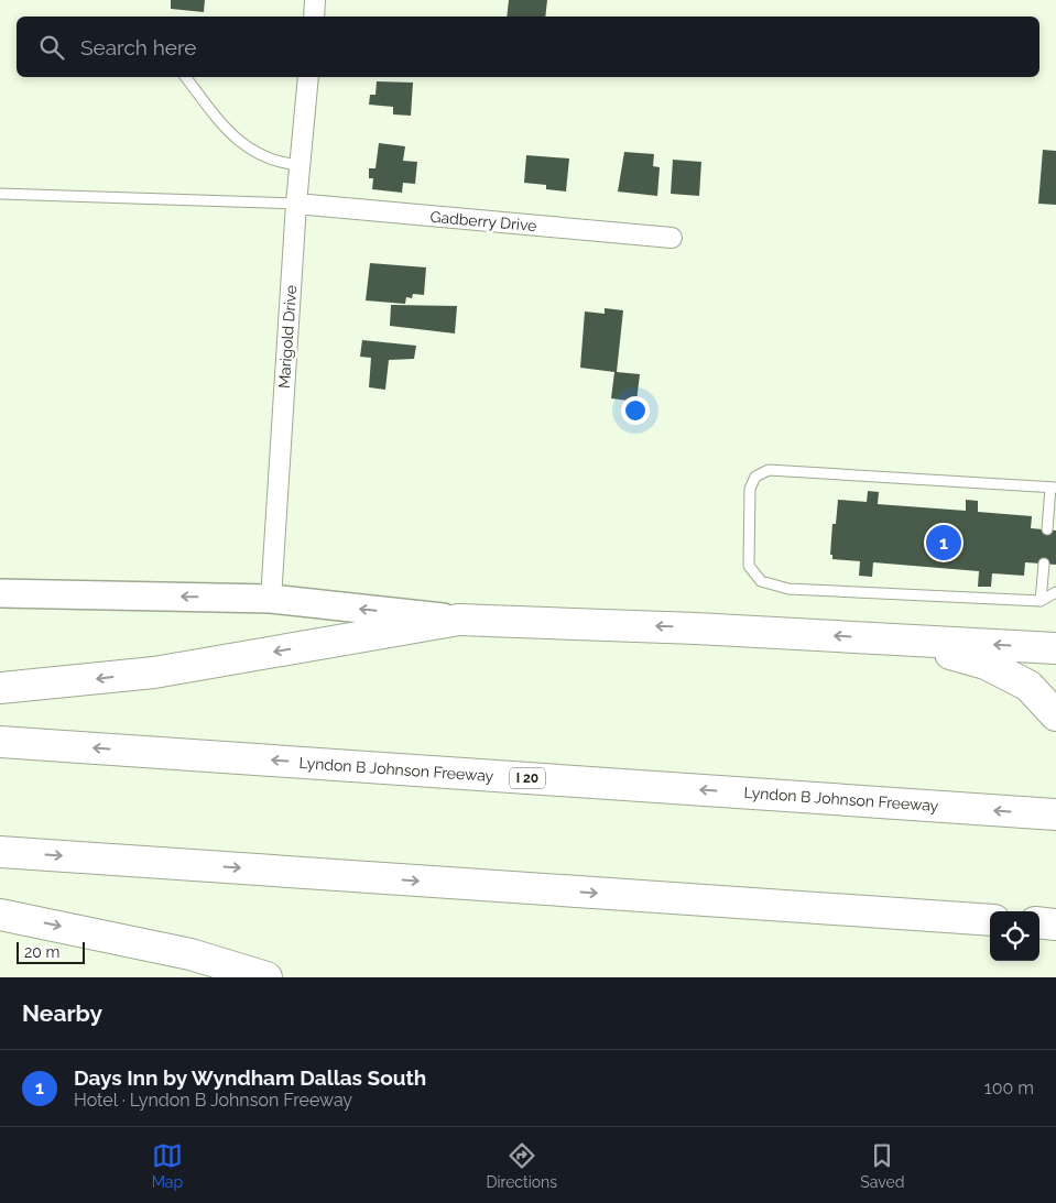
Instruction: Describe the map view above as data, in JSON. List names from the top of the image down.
{
  "streets": {
    "main road": ["Lyndon B Johnson Freeway", "I 20"],
    "street": ["Gadberry Drive", "Marigold Drive"]
  },
  "crossings": [
    ["Gadberry Drive", "Marigold Drive"]
  ],
  "scale_bar": "20 m",
  "page": {
    "search": "Search here",
    "pins": "1",
    "scale": "20 m",
    "heading": "Nearby",
    "list": [
      {
        "mark": "1",
        "name": "Days Inn by Wyndham Dallas South",
        "note": "Hotel · Lyndon B Johnson Freeway",
        "value": "100 m"
      }
    ],
    "nav": ["Map", "Directions", "Saved"]
  }
}
